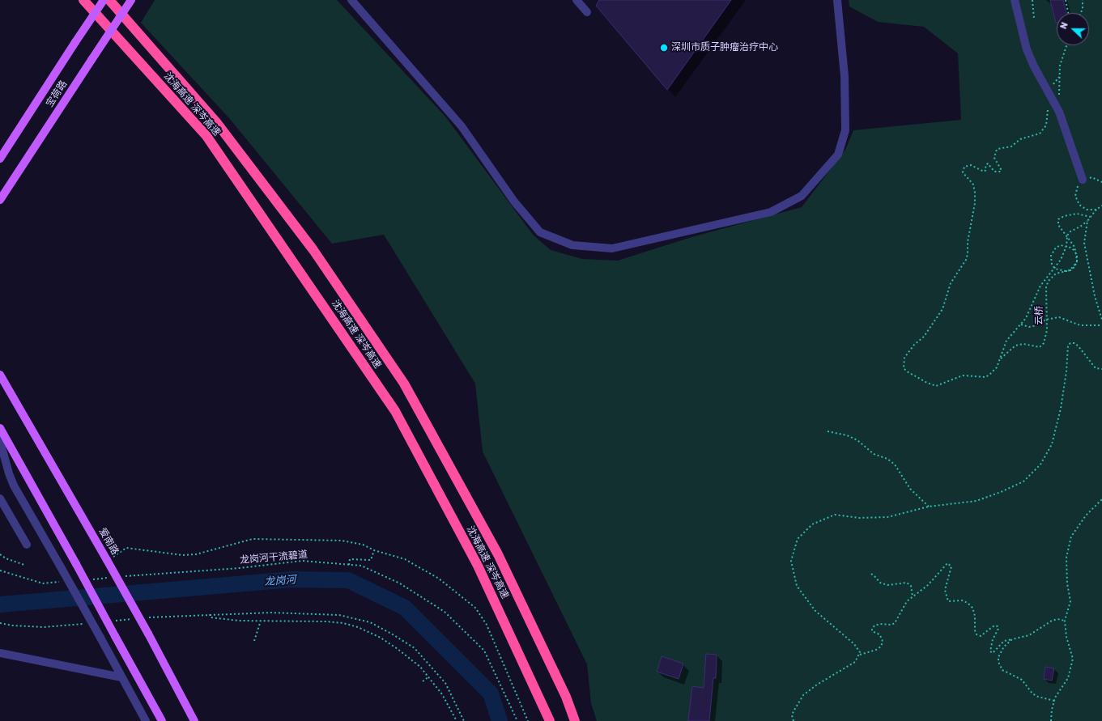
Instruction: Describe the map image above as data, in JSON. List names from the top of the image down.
{
  "streets": {
    "highway": ["沈海高速 深岑高速"],
    "main road": ["宝荷路", "爱南路"],
    "path": ["云桥", "龙岗河干流碧道"]
  },
  "water": ["龙岗河"],
  "places": ["深圳市质子肿瘤治疗中心"],
  "north": "left"
}
